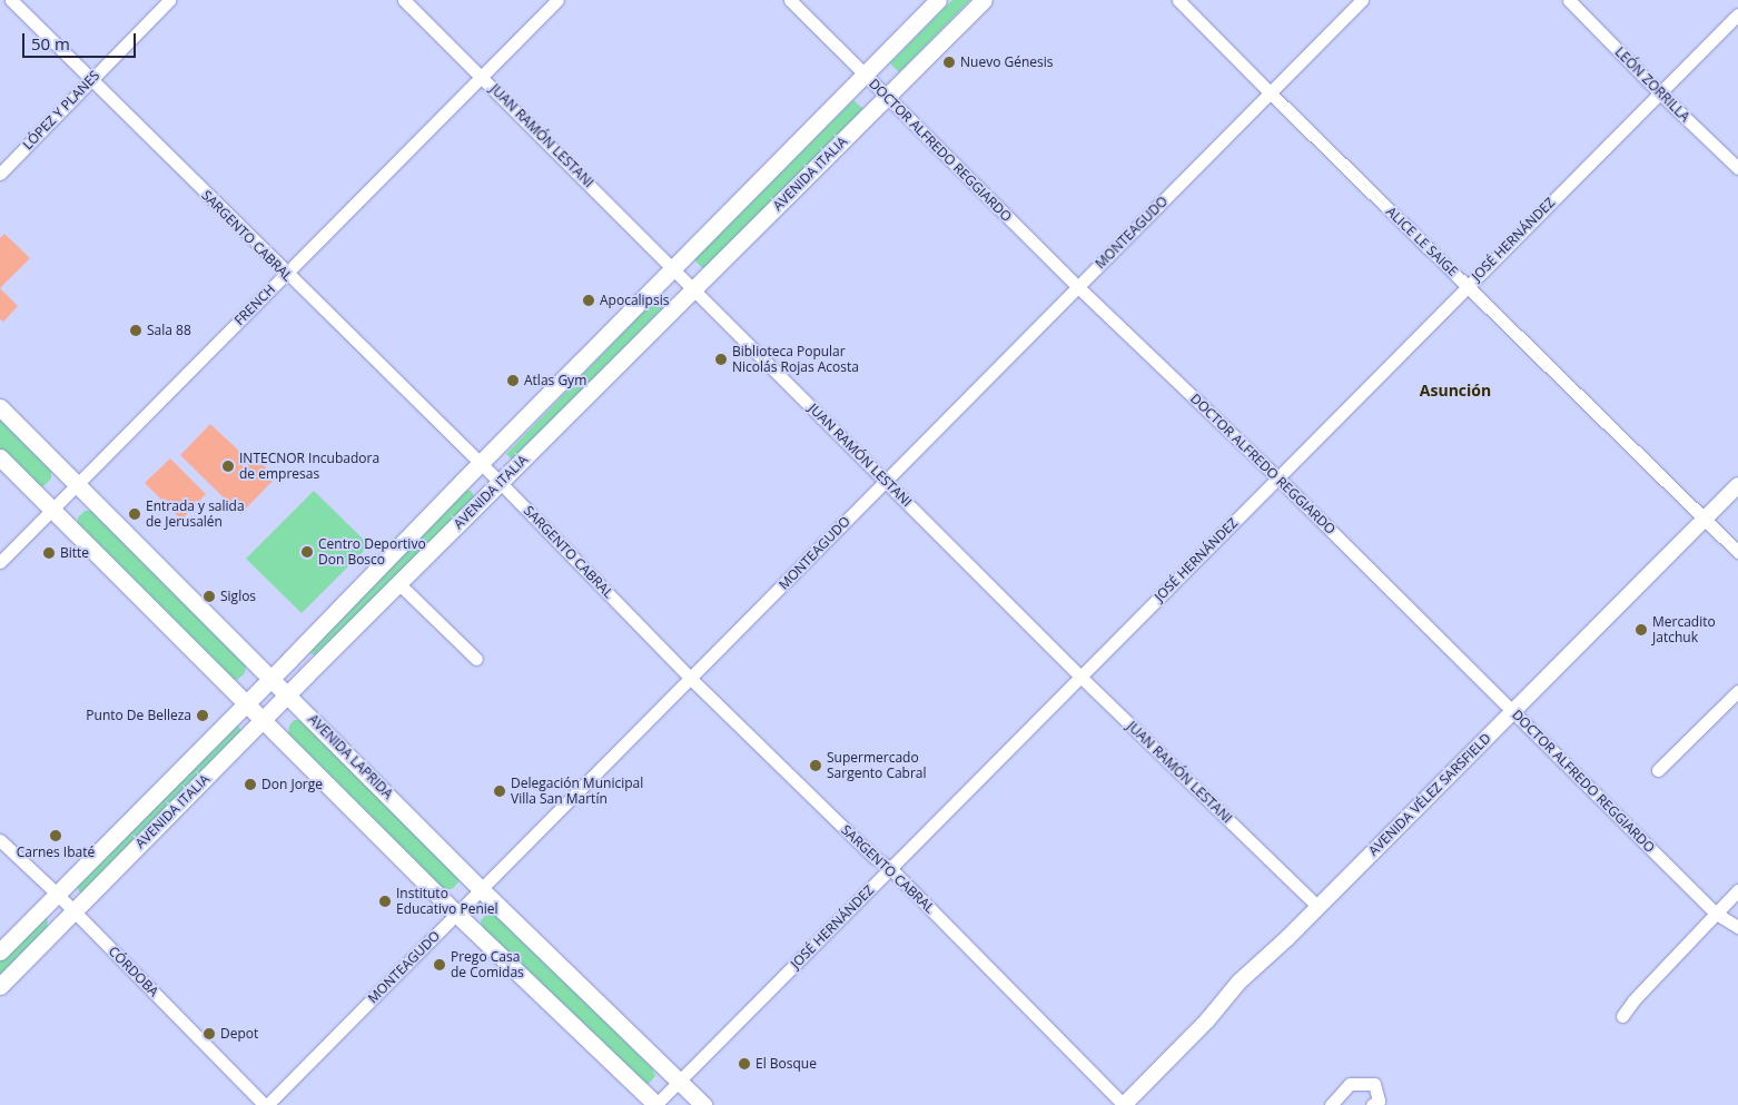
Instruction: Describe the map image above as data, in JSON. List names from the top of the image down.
{
  "streets": {
    "main road": ["AVENIDA ITALIA", "AVENIDA LAPRIDA"],
    "street": [
      "LEÓN ZORRILLA",
      "LÓPEZ Y PLANES",
      "JUAN RAMÓN LESTANI",
      "DOCTOR ALFREDO REGGIARDO",
      "MONTEAGUDO",
      "SARGENTO CABRAL",
      "JOSÉ HERNÁNDEZ",
      "ALICE LE SAIGE",
      "FRENCH",
      "AVENIDA VÉLEZ SARSFIELD",
      "CÓRDOBA"
    ]
  },
  "crossings": [
    ["LEÓN ZORRILLA", "JOSÉ HERNÁNDEZ"],
    ["LÓPEZ Y PLANES", "SARGENTO CABRAL"],
    ["JUAN RAMÓN LESTANI", "AVENIDA ITALIA"],
    ["JUAN RAMÓN LESTANI", "MONTEAGUDO"],
    ["JUAN RAMÓN LESTANI", "JOSÉ HERNÁNDEZ"],
    ["JUAN RAMÓN LESTANI", "FRENCH"],
    ["JUAN RAMÓN LESTANI", "AVENIDA VÉLEZ SARSFIELD"],
    ["DOCTOR ALFREDO REGGIARDO", "AVENIDA ITALIA"],
    ["DOCTOR ALFREDO REGGIARDO", "MONTEAGUDO"],
    ["DOCTOR ALFREDO REGGIARDO", "JOSÉ HERNÁNDEZ"],
    ["DOCTOR ALFREDO REGGIARDO", "AVENIDA VÉLEZ SARSFIELD"],
    ["AVENIDA ITALIA", "SARGENTO CABRAL"],
    ["AVENIDA ITALIA", "AVENIDA LAPRIDA"],
    ["AVENIDA ITALIA", "CÓRDOBA"],
    ["MONTEAGUDO", "SARGENTO CABRAL"],
    ["MONTEAGUDO", "ALICE LE SAIGE"],
    ["MONTEAGUDO", "AVENIDA LAPRIDA"],
    ["MONTEAGUDO", "CÓRDOBA"],
    ["SARGENTO CABRAL", "JOSÉ HERNÁNDEZ"],
    ["SARGENTO CABRAL", "FRENCH"],
    ["SARGENTO CABRAL", "AVENIDA VÉLEZ SARSFIELD"],
    ["JOSÉ HERNÁNDEZ", "ALICE LE SAIGE"],
    ["JOSÉ HERNÁNDEZ", "AVENIDA LAPRIDA"],
    ["ALICE LE SAIGE", "AVENIDA VÉLEZ SARSFIELD"],
    ["FRENCH", "AVENIDA LAPRIDA"]
  ],
  "districts": ["Asunción"],
  "places": [
    "Nuevo Génesis",
    "Apocalipsis",
    "Sala 88",
    "Biblioteca Popular Nicolás Rojas Acosta",
    "Atlas Gym",
    "INTECNOR Incubadora de empresas",
    "Entrada y salida de Jerusalén",
    "Centro Deportivo Don Bosco",
    "Bitte",
    "Siglos",
    "Mercadito Jatchuk",
    "Punto De Belleza",
    "Supermercado Sargento Cabral",
    "Don Jorge",
    "Delegación Municipal Villa San Martín",
    "Carnes Ibaté",
    "Instituto Educativo Peniel",
    "Prego Casa de Comidas",
    "Depot",
    "El Bosque"
  ],
  "scale_bar": "50 m"
}
